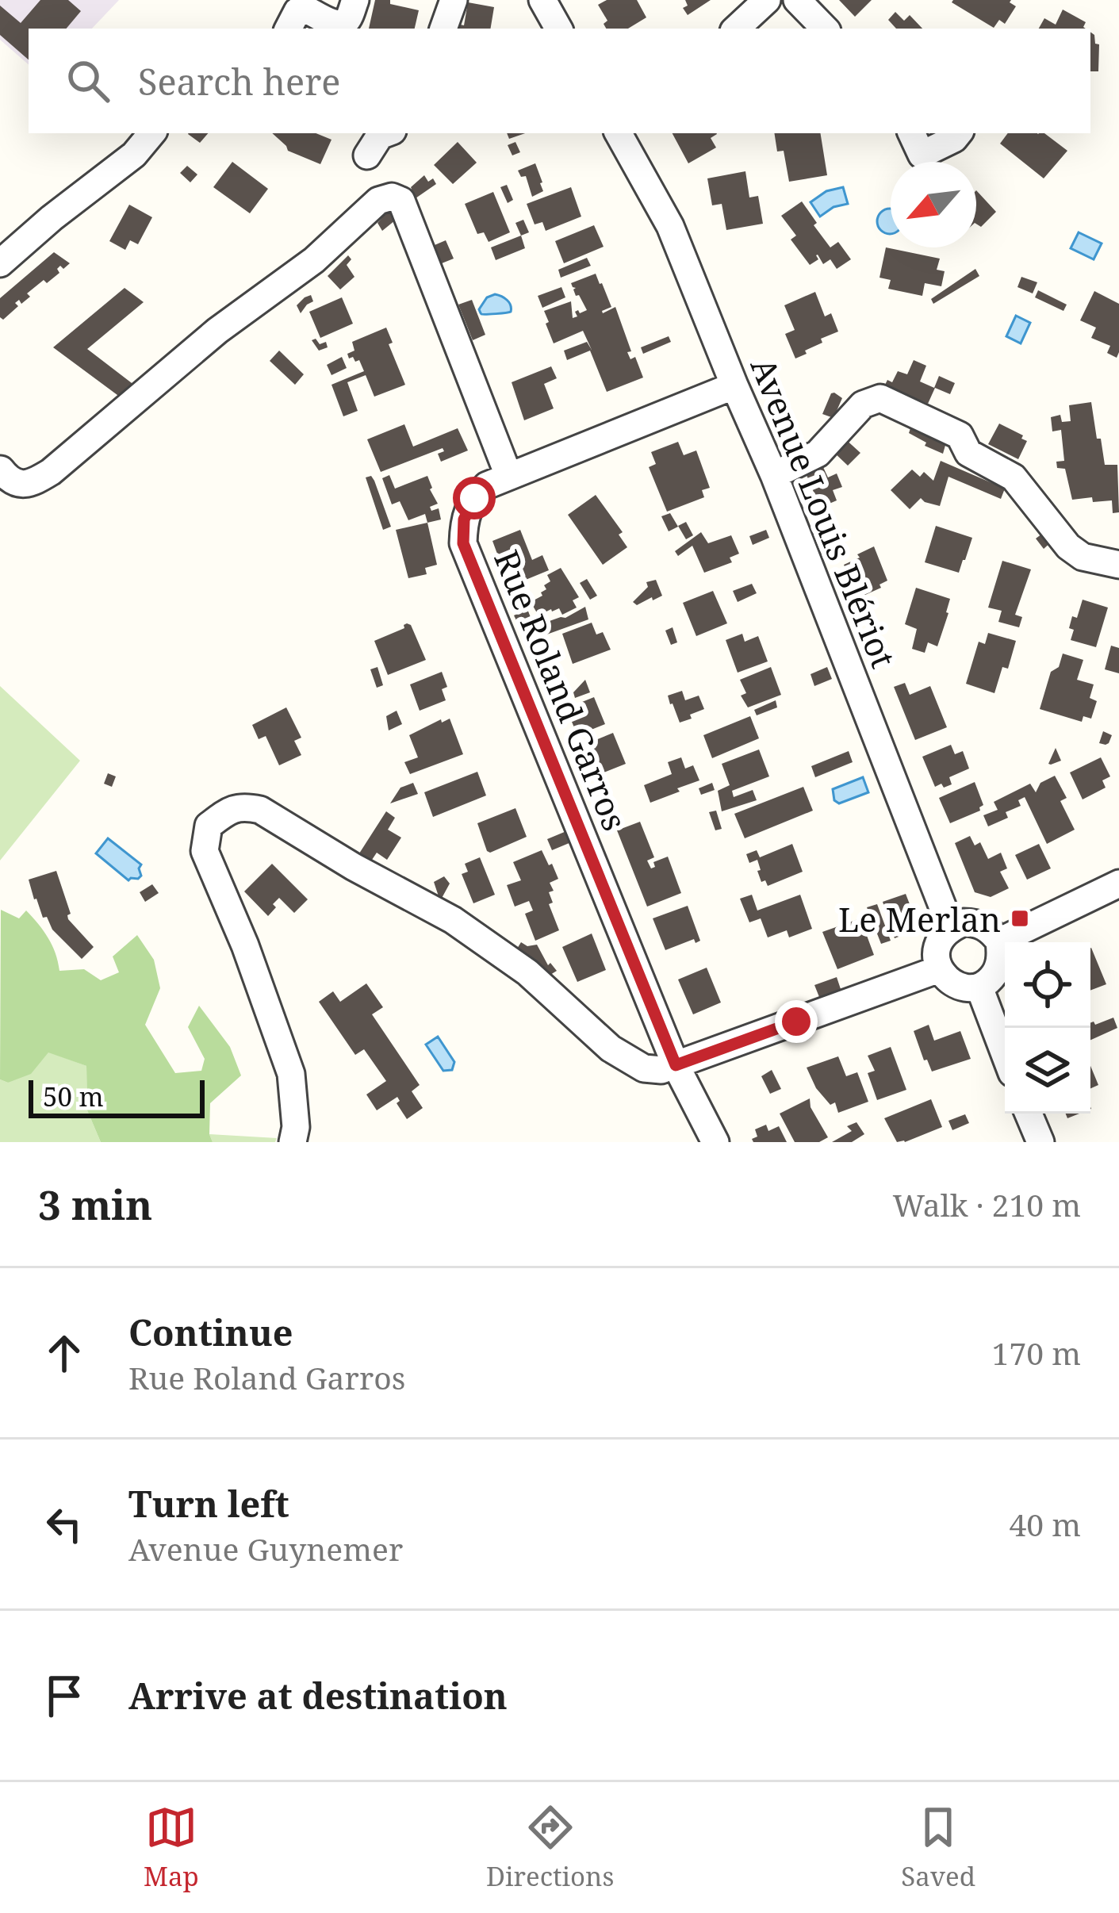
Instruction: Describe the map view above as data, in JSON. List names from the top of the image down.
{
  "streets": {
    "street": ["Avenue Louis Blériot", "Rue Roland Garros"]
  },
  "crossings": [
    ["Avenue Louis Blériot", "Rue Roland Garros"]
  ],
  "places": {
    "transit": ["Le Merlan"]
  },
  "scale_bar": "50 m",
  "north": "bottom left",
  "page": {
    "search": "Search here",
    "scale": "50 m",
    "heading": ["3 min", "Walk · 210 m"],
    "list": [
      ["Continue", "Rue Roland Garros", "170 m"],
      ["Turn left", "Avenue Guynemer", "40 m"],
      "Arrive at destination"
    ],
    "nav": ["Map", "Directions", "Saved"]
  }
}
